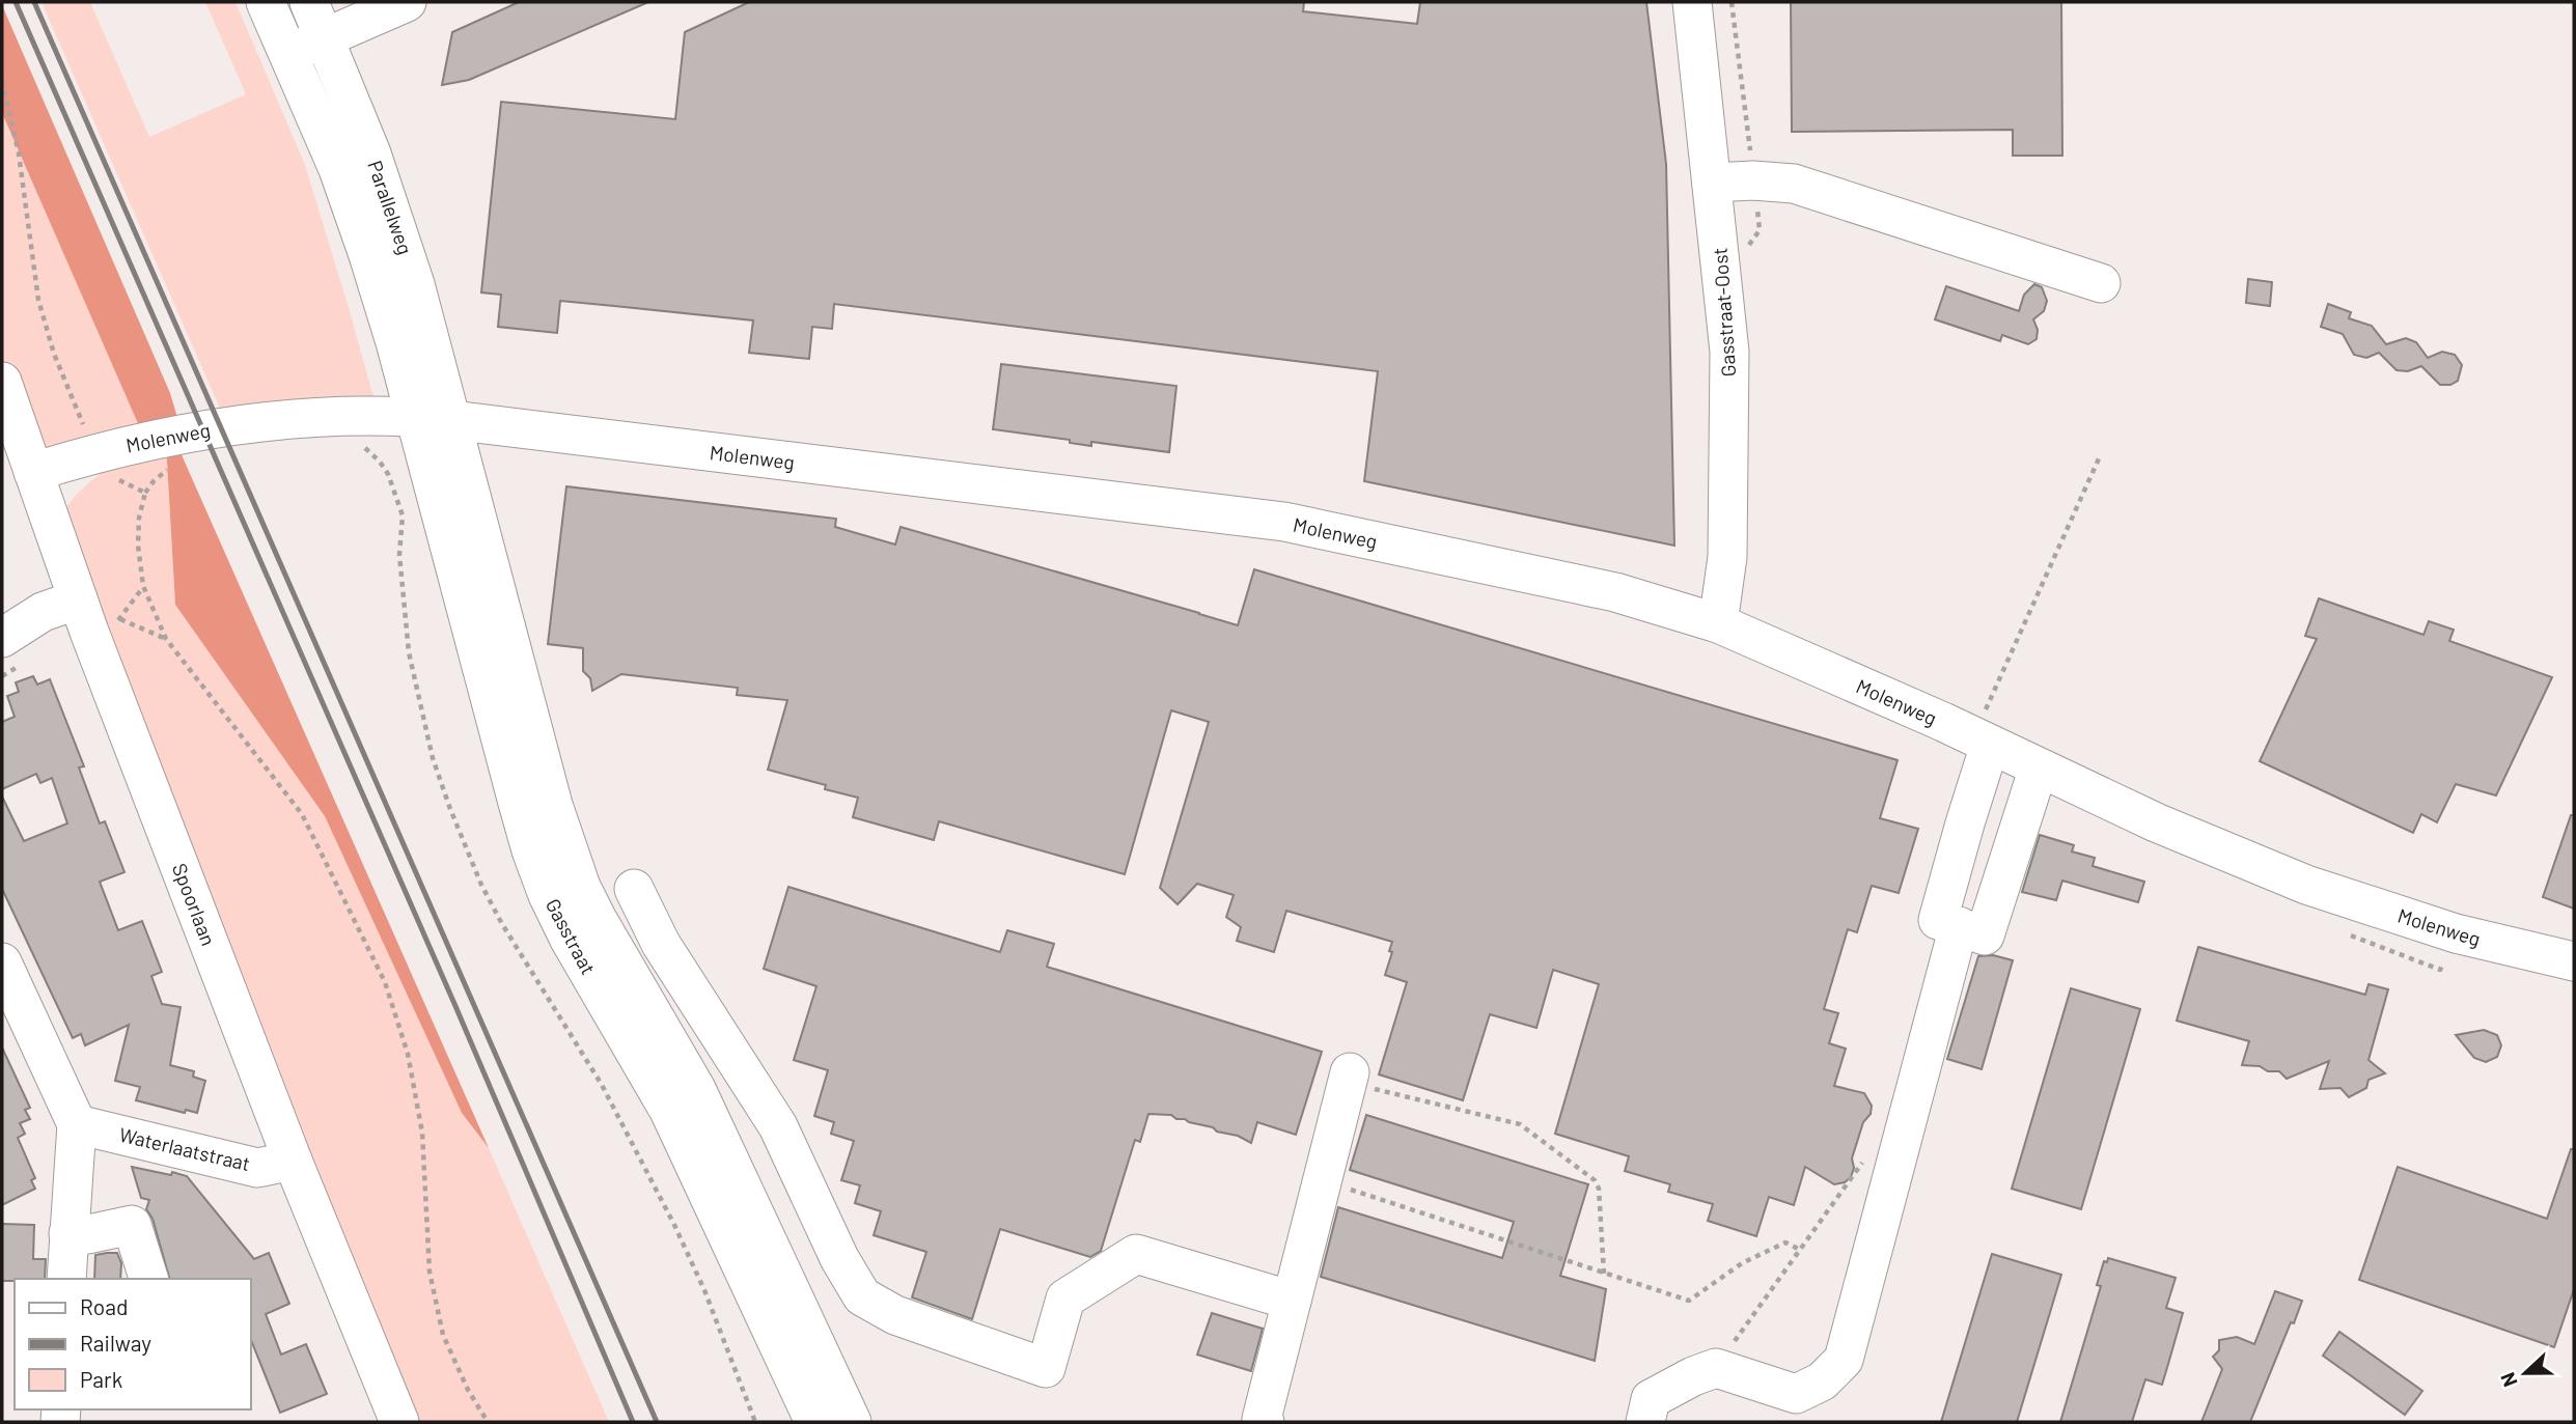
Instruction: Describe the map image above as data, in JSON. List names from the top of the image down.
{
  "streets": {
    "street": [
      "Parallelweg",
      "Gasstraat-Oost",
      "Molenweg",
      "Spoorlaan",
      "Gasstraat",
      "Waterlaatstraat"
    ]
  },
  "crossings": [
    ["Parallelweg", "Molenweg"],
    ["Parallelweg", "Gasstraat"],
    ["Gasstraat-Oost", "Molenweg"],
    ["Molenweg", "Spoorlaan"],
    ["Molenweg", "Gasstraat"],
    ["Spoorlaan", "Waterlaatstraat"]
  ],
  "legend": ["Road", "Railway", "Park"],
  "north": "left"
}
